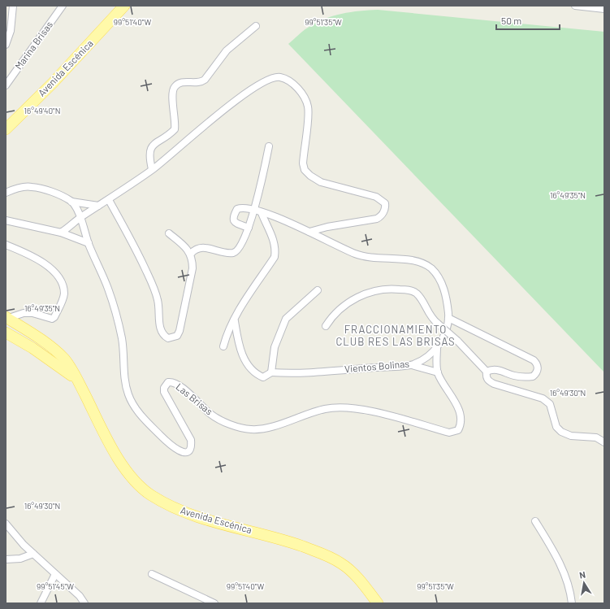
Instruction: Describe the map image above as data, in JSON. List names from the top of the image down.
{
  "streets": {
    "main road": ["Avenida Escénica"],
    "street": ["Marina Brisas", "Vientos Bolinas", "Las Brisas"]
  },
  "crossings": [
    ["Vientos Bolinas", "Las Brisas"]
  ],
  "districts": ["FRACCIONAMIENTO CLUB RES LAS BRISAS"],
  "scale_bar": "50 m",
  "north": "top",
  "coordinates": [
    "99°51'40\"W",
    "99°51'35\"W",
    "16°49'40\"N",
    "16°49'35\"N",
    "16°49'30\"N",
    "99°51'45\"W"
  ]
}
